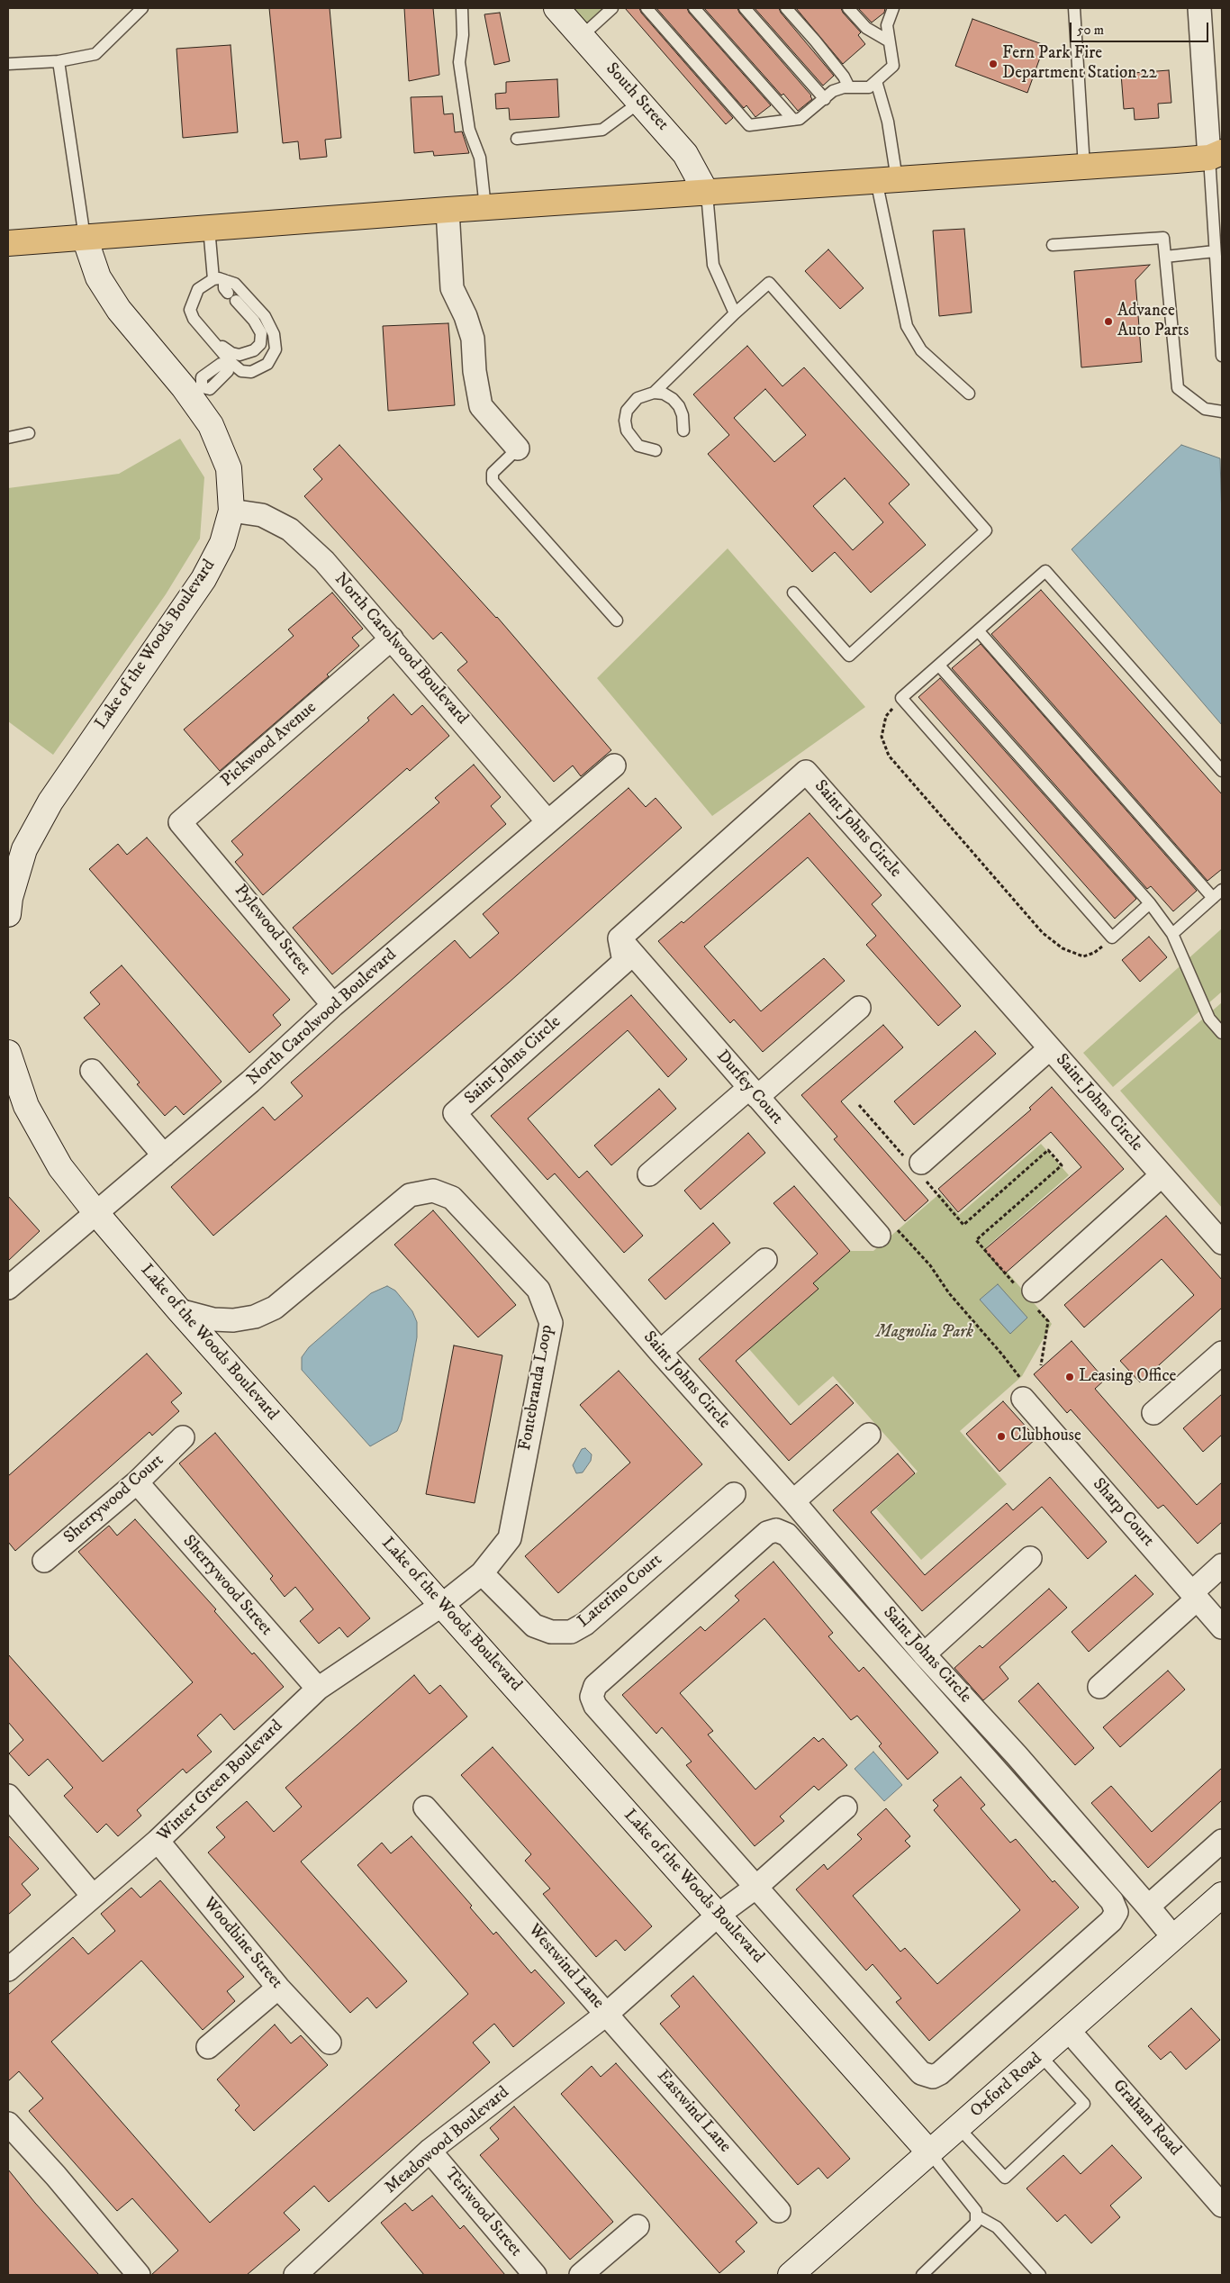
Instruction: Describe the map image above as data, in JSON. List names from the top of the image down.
{
  "streets": {
    "street": [
      "South Street",
      "Lake of the Woods Boulevard",
      "North Carolwood Boulevard",
      "Pickwood Avenue",
      "Saint Johns Circle",
      "Pylewood Street",
      "Durfey Court",
      "Fontebranda Loop",
      "Sherrywood Court",
      "Sharp Court",
      "Sherrywood Street",
      "Laterino Court",
      "Winter Green Boulevard",
      "Woodbine Street",
      "Westwind Lane",
      "Oxford Road",
      "Eastwind Lane",
      "Graham Road",
      "Meadowood Boulevard",
      "Teriwood Street"
    ]
  },
  "crossings": [
    ["Lake of the Woods Boulevard", "North Carolwood Boulevard"],
    ["Lake of the Woods Boulevard", "Fontebranda Loop"],
    ["Lake of the Woods Boulevard", "Winter Green Boulevard"],
    ["Lake of the Woods Boulevard", "Westwind Lane"],
    ["Lake of the Woods Boulevard", "Oxford Road"],
    ["North Carolwood Boulevard", "Pickwood Avenue"],
    ["North Carolwood Boulevard", "Pylewood Street"],
    ["Pickwood Avenue", "Pylewood Street"],
    ["Saint Johns Circle", "Durfey Court"],
    ["Saint Johns Circle", "Oxford Road"],
    ["Fontebranda Loop", "Laterino Court"],
    ["Fontebranda Loop", "Winter Green Boulevard"],
    ["Sherrywood Court", "Sherrywood Street"],
    ["Sherrywood Street", "Winter Green Boulevard"],
    ["Winter Green Boulevard", "Woodbine Street"],
    ["Westwind Lane", "Eastwind Lane"],
    ["Westwind Lane", "Meadowood Boulevard"],
    ["Oxford Road", "Graham Road"],
    ["Eastwind Lane", "Meadowood Boulevard"],
    ["Meadowood Boulevard", "Teriwood Street"]
  ],
  "parks": ["Magnolia Park"],
  "places": [
    "Fern Park Fire Department Station 22",
    "Advance Auto Parts",
    "Leasing Office",
    "Clubhouse"
  ],
  "scale_bar": "50 m"
}
